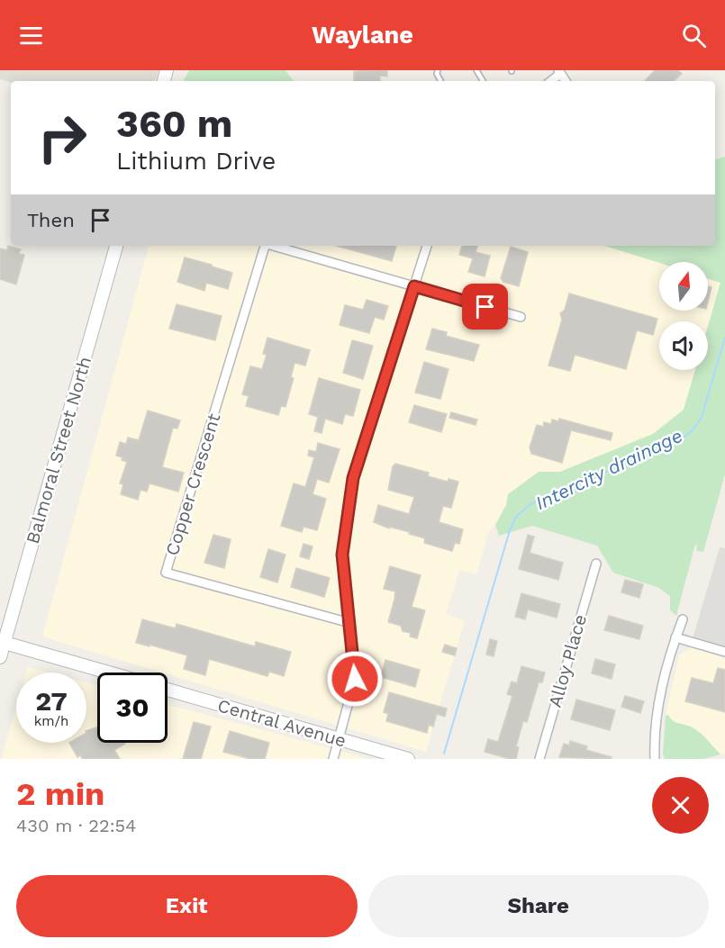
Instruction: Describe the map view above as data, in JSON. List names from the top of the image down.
{
  "streets": {
    "main road": ["Balmoral Street North", "Central Avenue"],
    "street": ["Copper Crescent", "Alloy Place"]
  },
  "water": ["Intercity drainage"],
  "north": "top",
  "page": {
    "header": "Waylane",
    "turn": ["360 m", "Lithium Drive"],
    "then": "Then",
    "speed": "27 km/h",
    "limit": "30",
    "heading": ["2 min", "430 m · 22:54"],
    "buttons": ["Exit", "Share"]
  }
}
